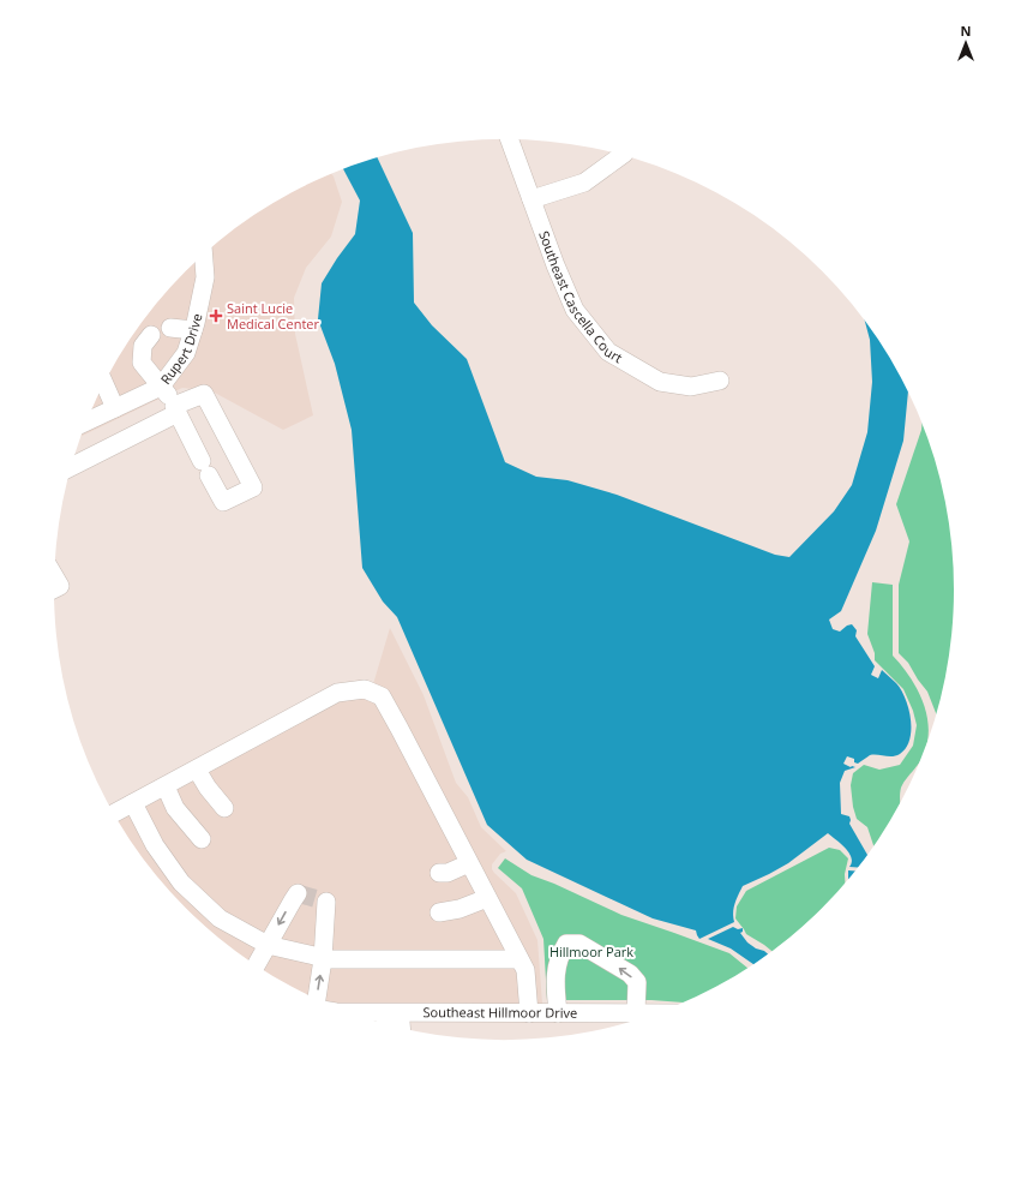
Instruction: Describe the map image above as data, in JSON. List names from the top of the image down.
{
  "streets": {
    "street": ["Southeast Cascella Court", "Rupert Drive", "Southeast Hillmoor Drive"]
  },
  "parks": ["Hillmoor Park"],
  "places": {
    "health": ["Saint Lucie Medical Center"]
  },
  "north": "top"
}
